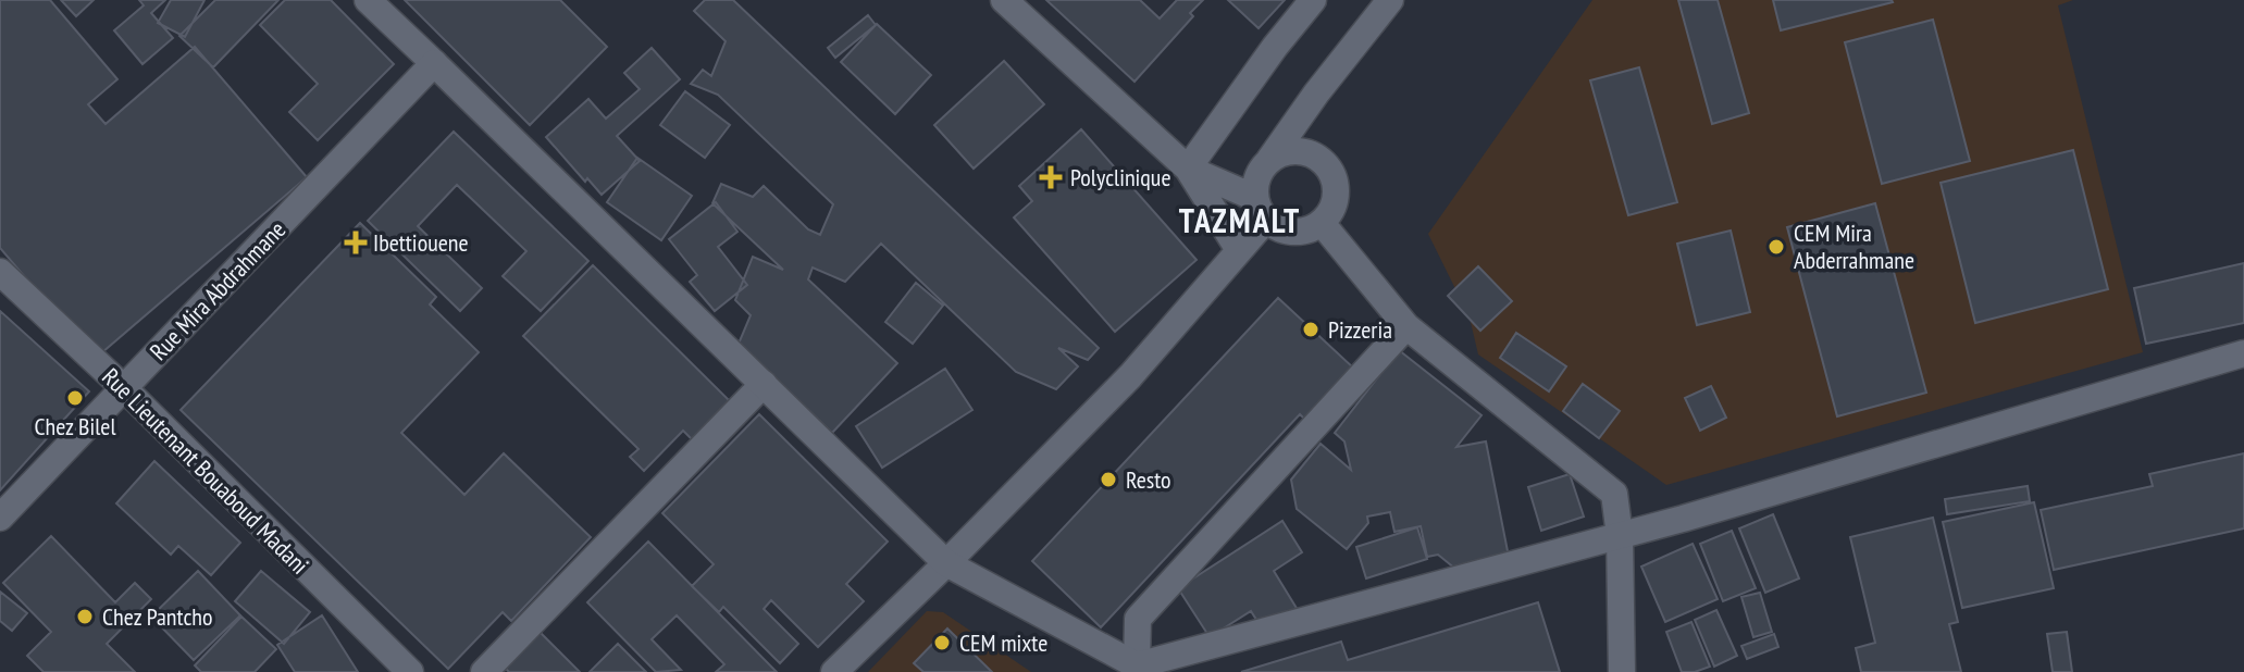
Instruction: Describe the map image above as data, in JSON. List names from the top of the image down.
{
  "streets": {
    "street": ["Rue Mira Abdrahmane", "Rue Lieutenant Bouaboud Madani"]
  },
  "crossings": [
    ["Rue Mira Abdrahmane", "Rue Lieutenant Bouaboud Madani"]
  ],
  "districts": ["TAZMALT"],
  "places": {
    "health": ["Polyclinique", "Ibettiouene"],
    "other": [
      "CEM Mira Abderrahmane",
      "Pizzeria",
      "Chez Bilel",
      "Resto",
      "Chez Pantcho",
      "CEM mixte"
    ]
  }
}
